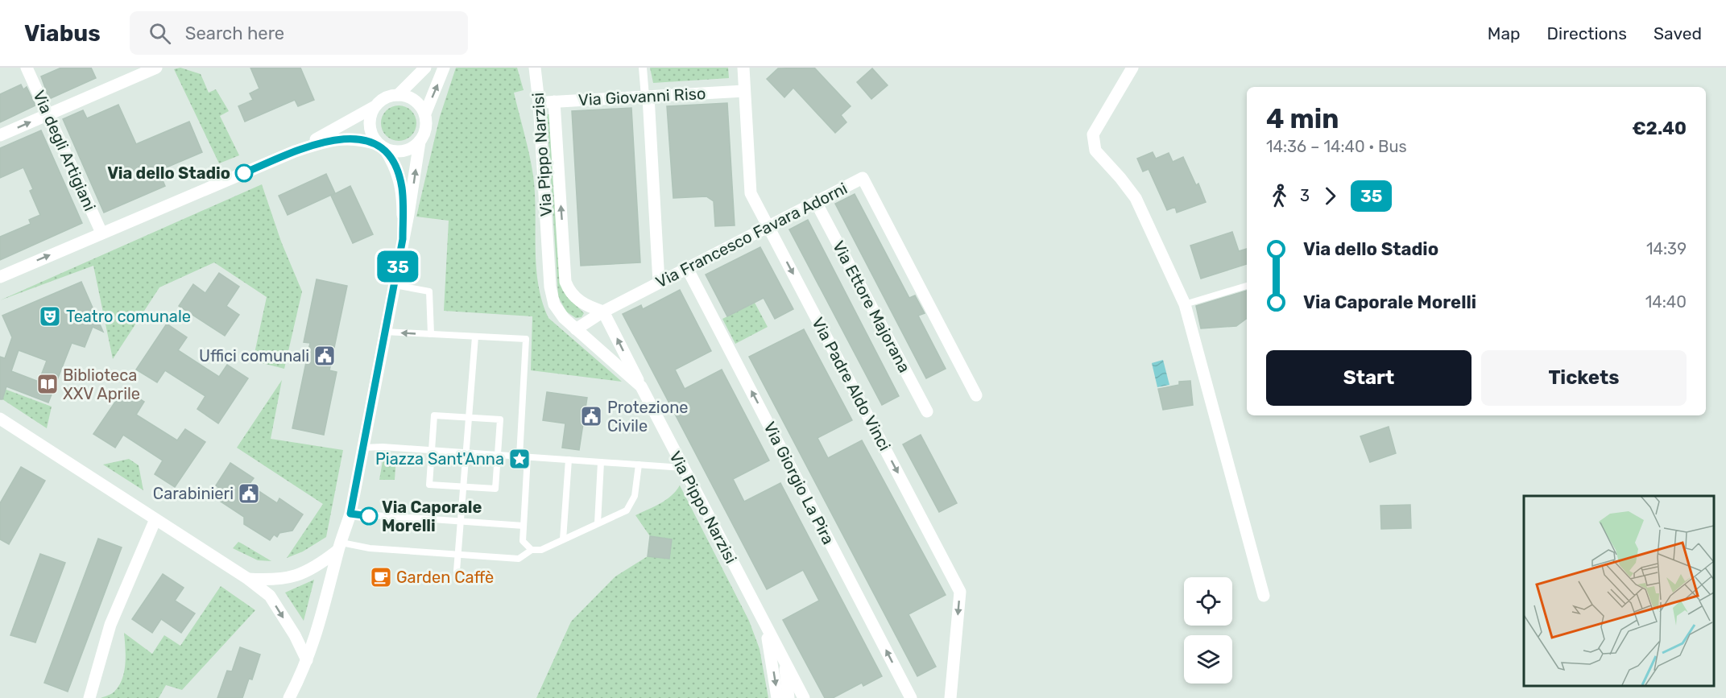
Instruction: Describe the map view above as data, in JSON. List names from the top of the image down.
{
  "streets": {
    "street": [
      "Via Giovanni Riso",
      "Via degli Artigiani",
      "Via Pippo Narzisi",
      "Via Francesco Favara Adorni",
      "Via Ettore Majorana",
      "Via Padre Aldo Vinci",
      "Via Giorgio La Pira"
    ]
  },
  "crossings": [
    ["Via Giovanni Riso", "Via Pippo Narzisi"],
    ["Via Giovanni Riso", "Via Padre Aldo Vinci"],
    ["Via Pippo Narzisi", "Via Francesco Favara Adorni"],
    ["Via Francesco Favara Adorni", "Via Ettore Majorana"],
    ["Via Francesco Favara Adorni", "Via Padre Aldo Vinci"],
    ["Via Francesco Favara Adorni", "Via Giorgio La Pira"]
  ],
  "one_way": ["Via Padre Aldo Vinci"],
  "places": {
    "other": ["Via dello Stadio", "Via Caporale Morelli"],
    "theatre": ["Teatro comunale"],
    "public building": ["Uffici comunali", "Protezione Civile", "Carabinieri"],
    "library": ["Biblioteca XXV Aprile"],
    "place": ["Piazza Sant'Anna"],
    "cafe": ["Garden Caffè"]
  },
  "lines": ["bus line 35"],
  "page": {
    "header": "Viabus",
    "search": "Search here",
    "nav": ["Map", "Directions", "Saved"],
    "on_map": "35",
    "heading": ["4 min", "14:36 – 14:40 · Bus", "€2.40"],
    "legs": ["3", "35"],
    "list": [
      {
        "name": "Via dello Stadio",
        "value": "14:39"
      },
      {
        "name": "Via Caporale Morelli",
        "value": "14:40"
      }
    ],
    "buttons": ["Start", "Tickets"]
  }
}
